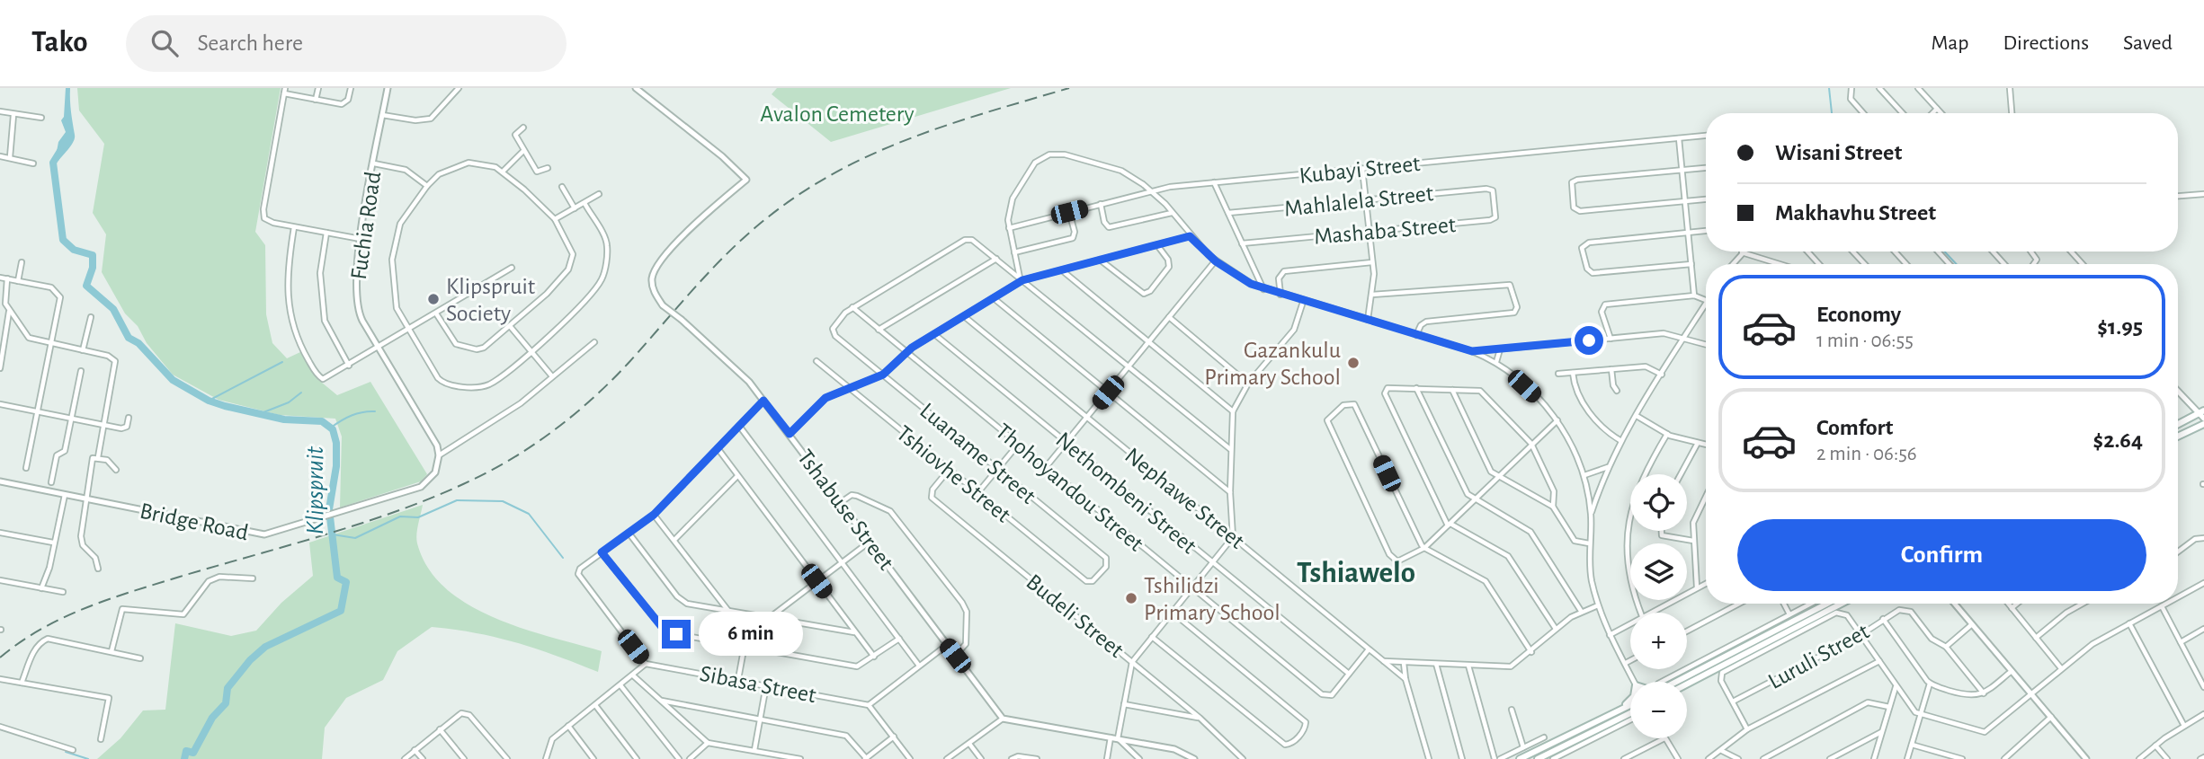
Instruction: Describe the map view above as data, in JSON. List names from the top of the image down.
{
  "streets": {
    "street": [
      "Kubayi Street",
      "Mahlalela Street",
      "Fuchia Road",
      "Mashaba Street",
      "Luaname Street",
      "Tshiovhe Street",
      "Thohoyandou Street",
      "Nethombeni Street",
      "Nephawe Street",
      "Tshabuse Street",
      "Bridge Road",
      "Budeli Street",
      "Luruli Street",
      "Sibasa Street"
    ]
  },
  "crossings": [
    ["Mahlalela Street", "Mashaba Street"],
    ["Fuchia Road", "Bridge Road"],
    ["Luaname Street", "Tshiovhe Street"],
    ["Luaname Street", "Thohoyandou Street"],
    ["Tshiovhe Street", "Budeli Street"],
    ["Thohoyandou Street", "Nethombeni Street"],
    ["Thohoyandou Street", "Nephawe Street"]
  ],
  "districts": ["Tshiawelo"],
  "water": ["Klipspruit"],
  "parks": ["Avalon Cemetery"],
  "places": ["Klipspruit Society", "Gazankulu Primary School", "Tshilidzi Primary School"],
  "page": {
    "header": "Tako",
    "search": "Search here",
    "nav": ["Map", "Directions", "Saved"],
    "banner": ["Wisani Street", "Makhavhu Street"],
    "list": [
      {
        "name": "Economy",
        "note": "1 min · 06:55",
        "value": "$1.95"
      },
      {
        "name": "Comfort",
        "note": "2 min · 06:56",
        "value": "$2.64"
      }
    ],
    "map_buttons": ["+", "−"],
    "buttons": "Confirm",
    "bubble": "6 min"
  }
}
